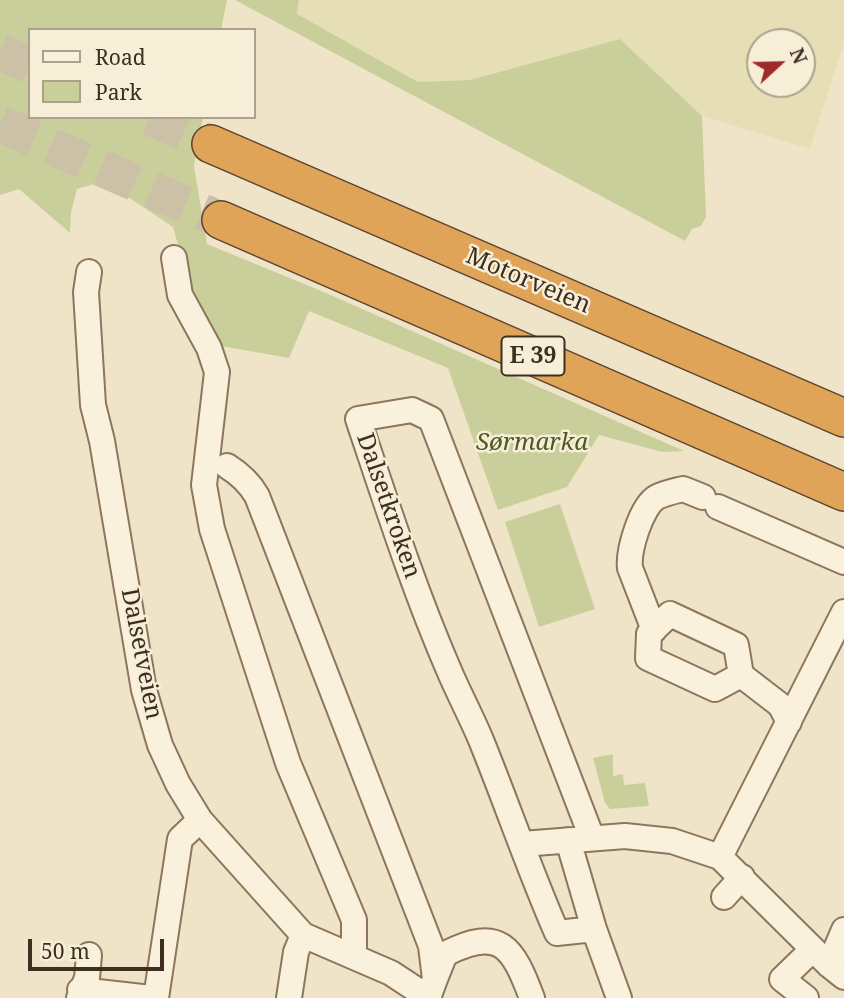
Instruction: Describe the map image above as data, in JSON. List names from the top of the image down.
{
  "streets": {
    "highway": ["Motorveien", "E 39"],
    "street": ["Dalsetkroken", "Dalsetveien"]
  },
  "parks": ["Sørmarka"],
  "legend": ["Road", "Park"],
  "scale_bar": "50 m",
  "north": "right"
}
